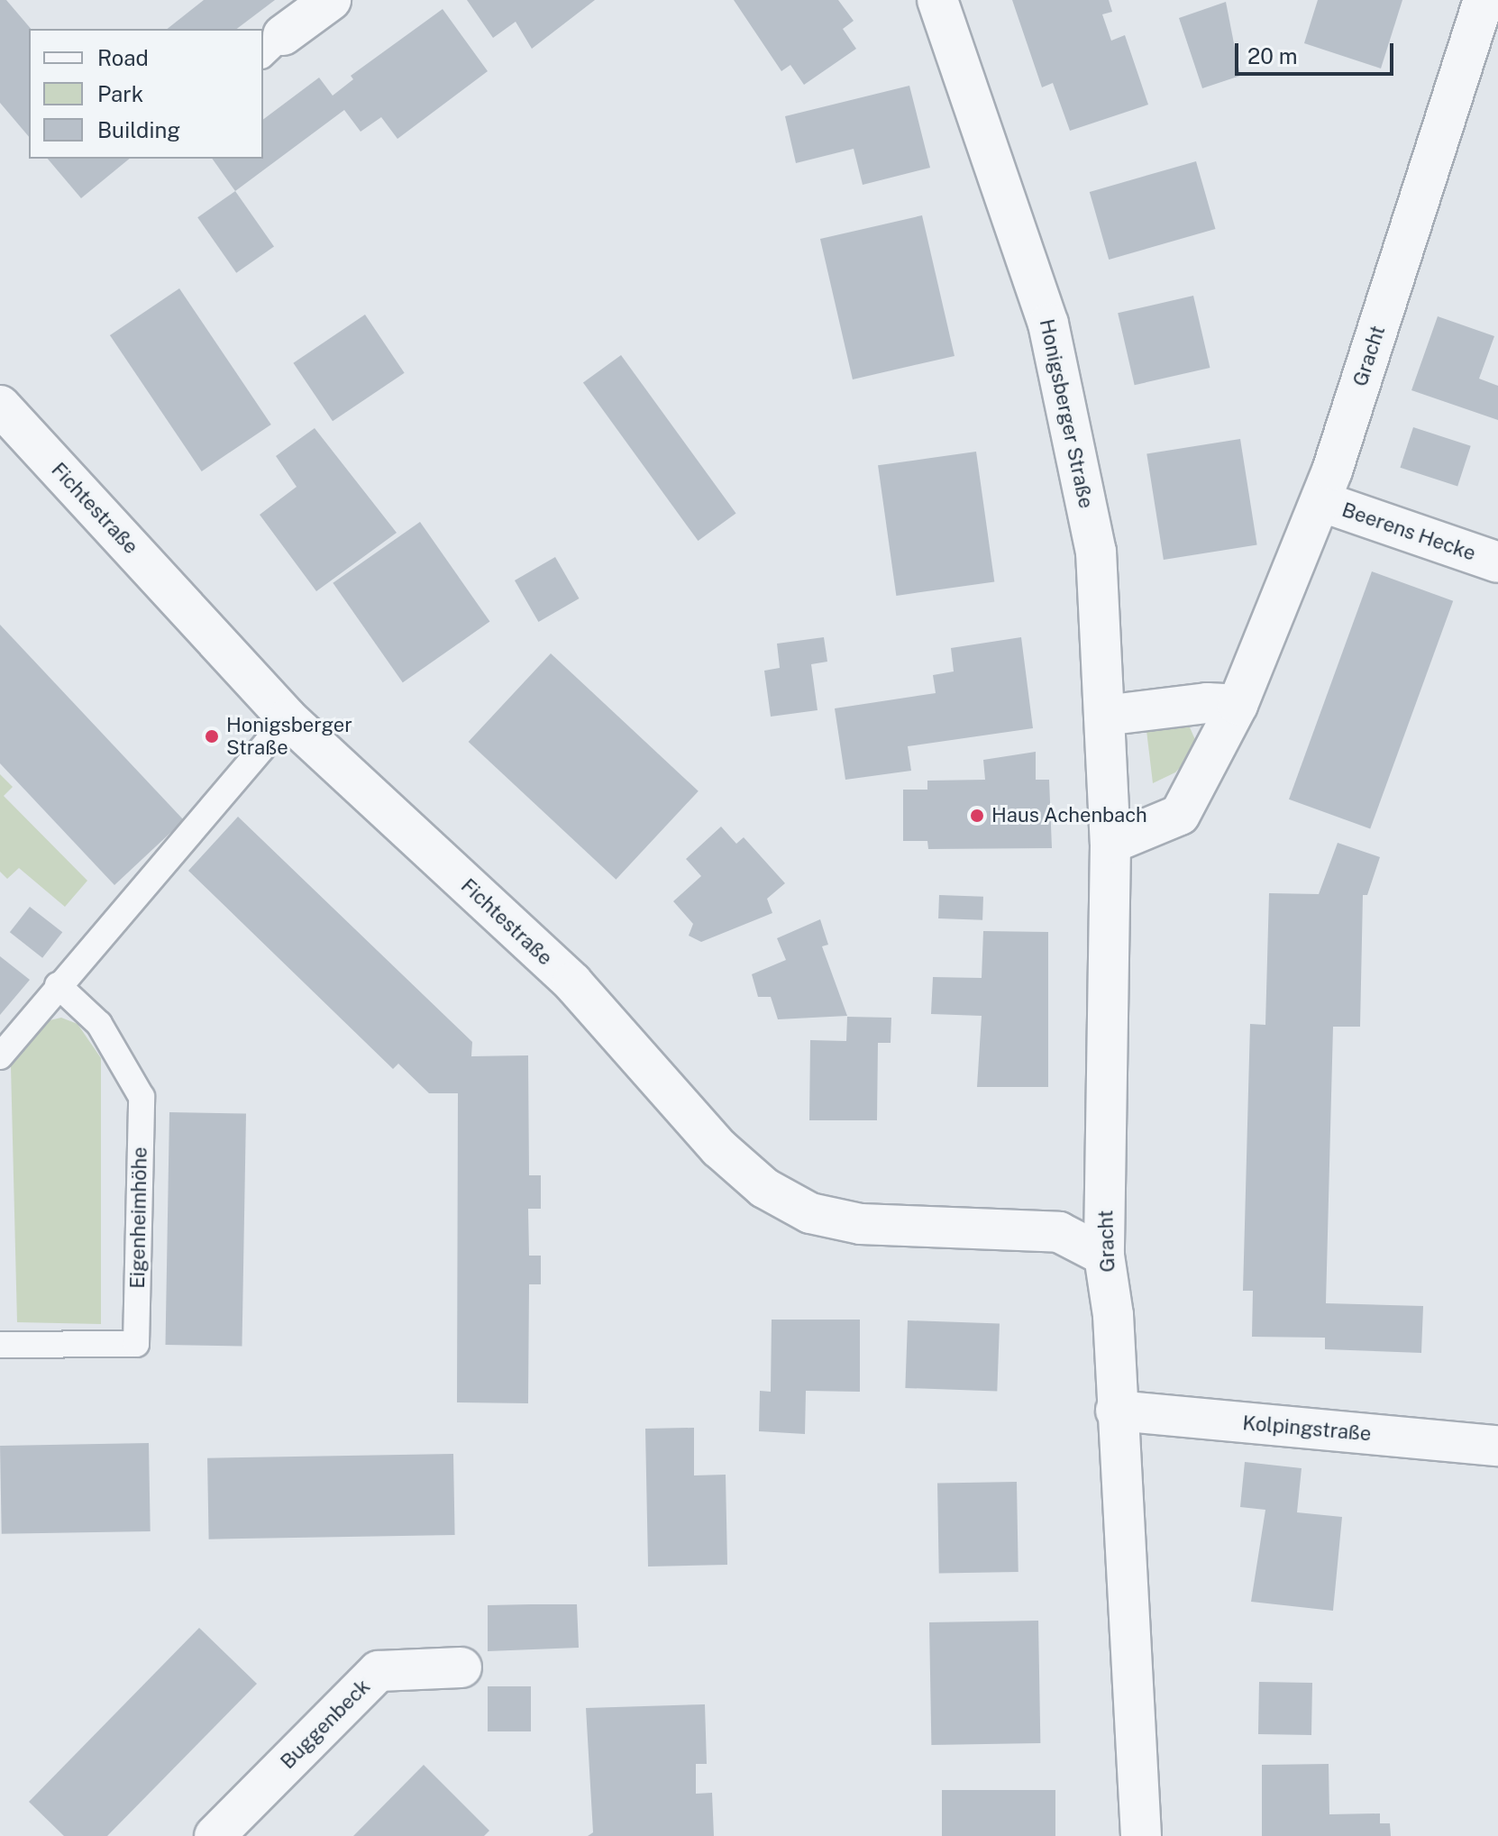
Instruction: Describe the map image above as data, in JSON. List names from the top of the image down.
{
  "streets": {
    "street": [
      "Gracht",
      "Honigsberger Straße",
      "Fichtestraße",
      "Beerens Hecke",
      "Kolpingstraße",
      "Buggenbeck"
    ],
    "lane": ["Eigenheimhöhe"]
  },
  "crossings": [
    ["Gracht", "Honigsberger Straße"],
    ["Gracht", "Fichtestraße"],
    ["Gracht", "Beerens Hecke"],
    ["Gracht", "Kolpingstraße"]
  ],
  "places": ["Honigsberger Straße", "Haus Achenbach"],
  "legend": ["Road", "Park", "Building"],
  "scale_bar": "20 m"
}
